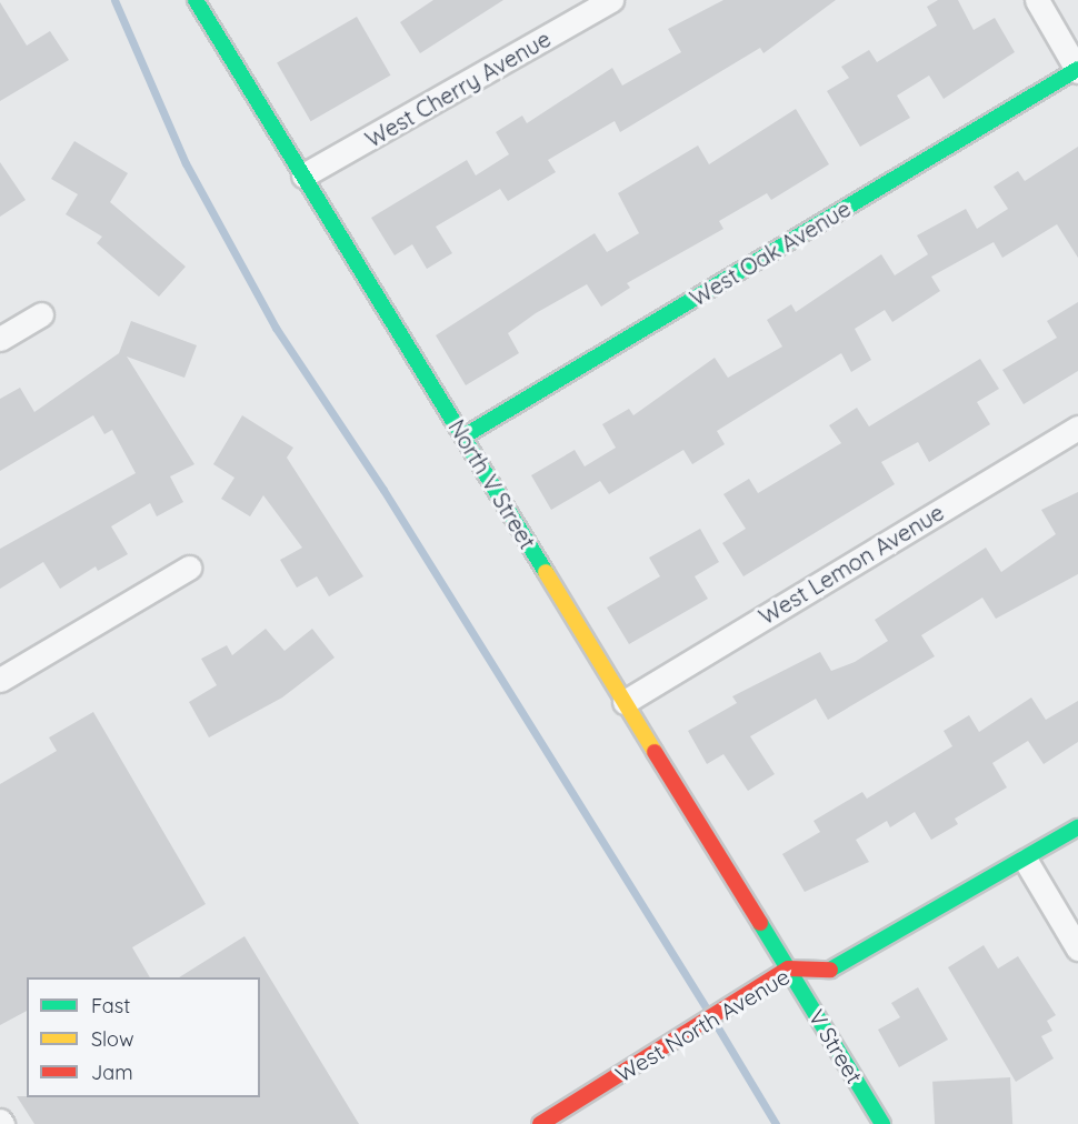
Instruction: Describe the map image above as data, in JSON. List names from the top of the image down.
{
  "streets": {
    "street": [
      "West Cherry Avenue",
      "West Oak Avenue",
      "North V Street",
      "West Lemon Avenue",
      "West North Avenue",
      "V Street"
    ]
  },
  "crossings": [
    ["West Cherry Avenue", "North V Street"],
    ["West Oak Avenue", "North V Street"],
    ["North V Street", "West Lemon Avenue"],
    ["North V Street", "West North Avenue"],
    ["North V Street", "V Street"],
    ["West North Avenue", "V Street"]
  ],
  "legend": ["Fast", "Slow", "Jam"]
}
